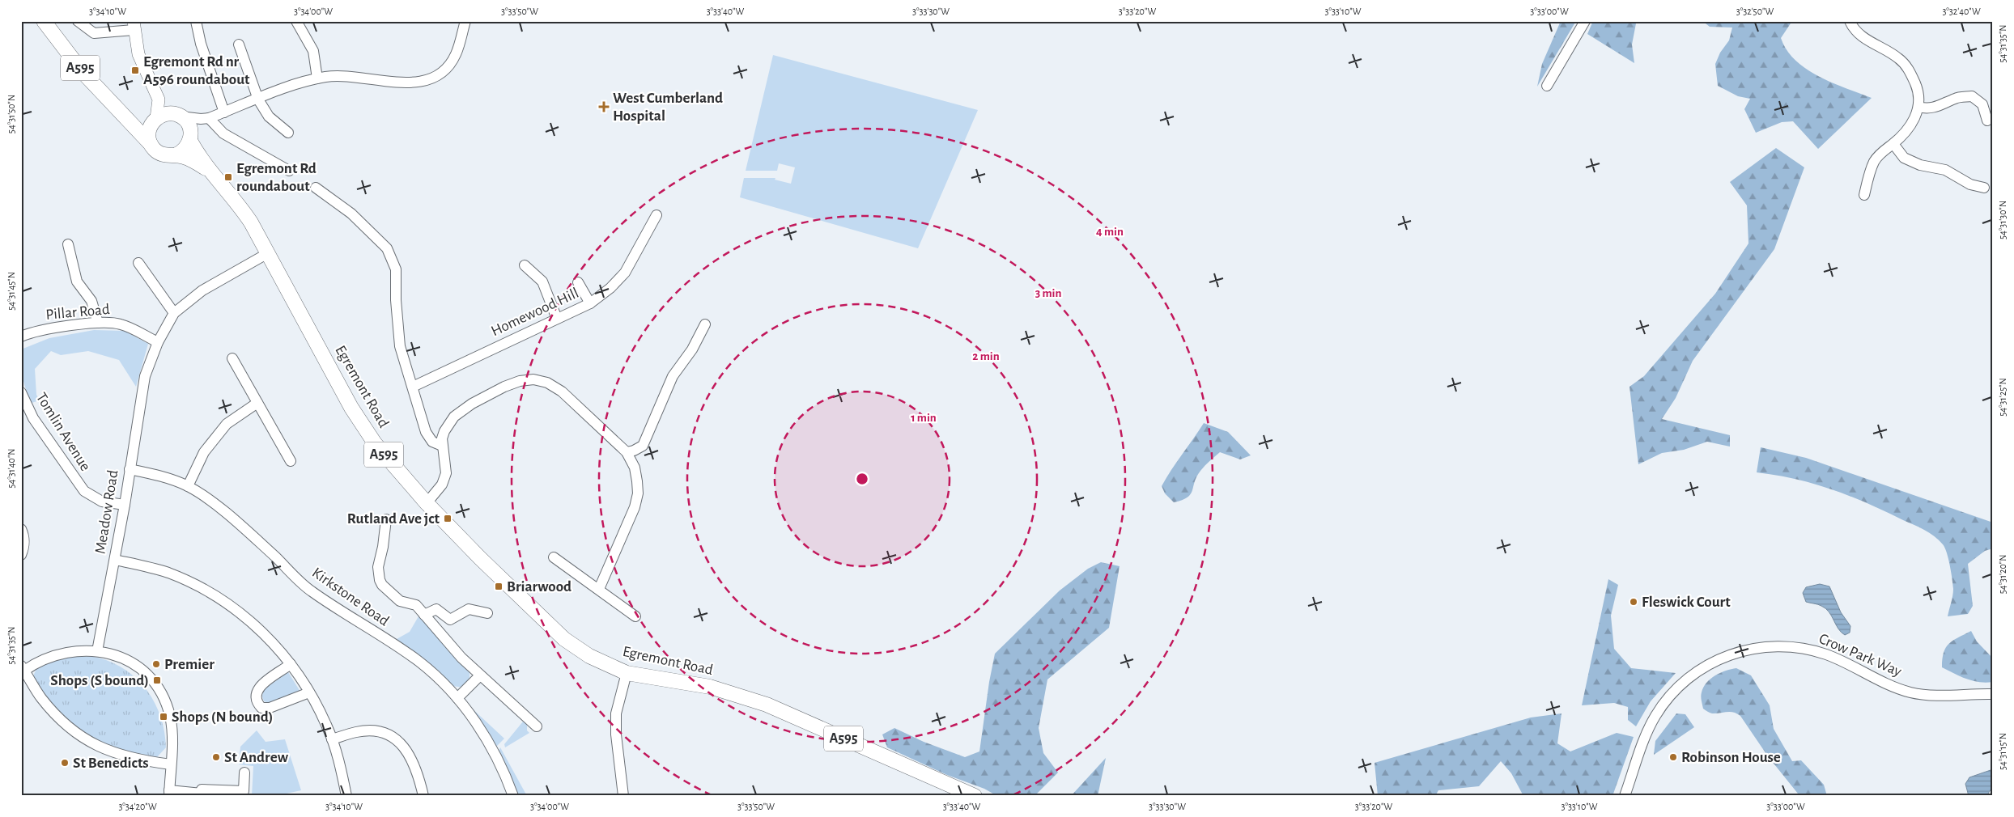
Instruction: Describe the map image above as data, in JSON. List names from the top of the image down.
{
  "streets": {
    "highway": ["A595", "Egremont Road"],
    "street": [
      "Pillar Road",
      "Homewood Hill",
      "Tomlin Avenue",
      "Meadow Road",
      "Kirkstone Road",
      "Crow Park Way"
    ]
  },
  "crossings": [
    ["A595", "Egremont Road"],
    ["Pillar Road", "Meadow Road"],
    ["Egremont Road", "Meadow Road"],
    ["Tomlin Avenue", "Meadow Road"],
    ["Meadow Road", "Kirkstone Road"]
  ],
  "places": {
    "transit": [
      "Egremont Rd nr A596 roundabout",
      "Egremont Rd roundabout",
      "Rutland Ave jct",
      "Briarwood",
      "Shops (S bound)",
      "Shops (N bound)"
    ],
    "health": ["West Cumberland Hospital"],
    "other": [
      "Fleswick Court",
      "Premier",
      "St Andrew",
      "Robinson House",
      "St Benedicts"
    ]
  },
  "coordinates": [
    "3°34'10\"W",
    "3°34'00\"W",
    "3°33'50\"W",
    "3°33'40\"W",
    "3°33'30\"W",
    "3°33'20\"W",
    "3°33'10\"W",
    "3°33'00\"W",
    "3°32'50\"W",
    "3°32'40\"W",
    "54°31'35\"N",
    "54°31'50\"N",
    "54°31'30\"N",
    "54°31'45\"N",
    "54°31'25\"N",
    "54°31'40\"N",
    "54°31'20\"N",
    "54°31'15\"N",
    "3°34'20\"W"
  ],
  "rings": [
    "4 min",
    "3 min",
    "2 min",
    "1 min"
  ]
}
